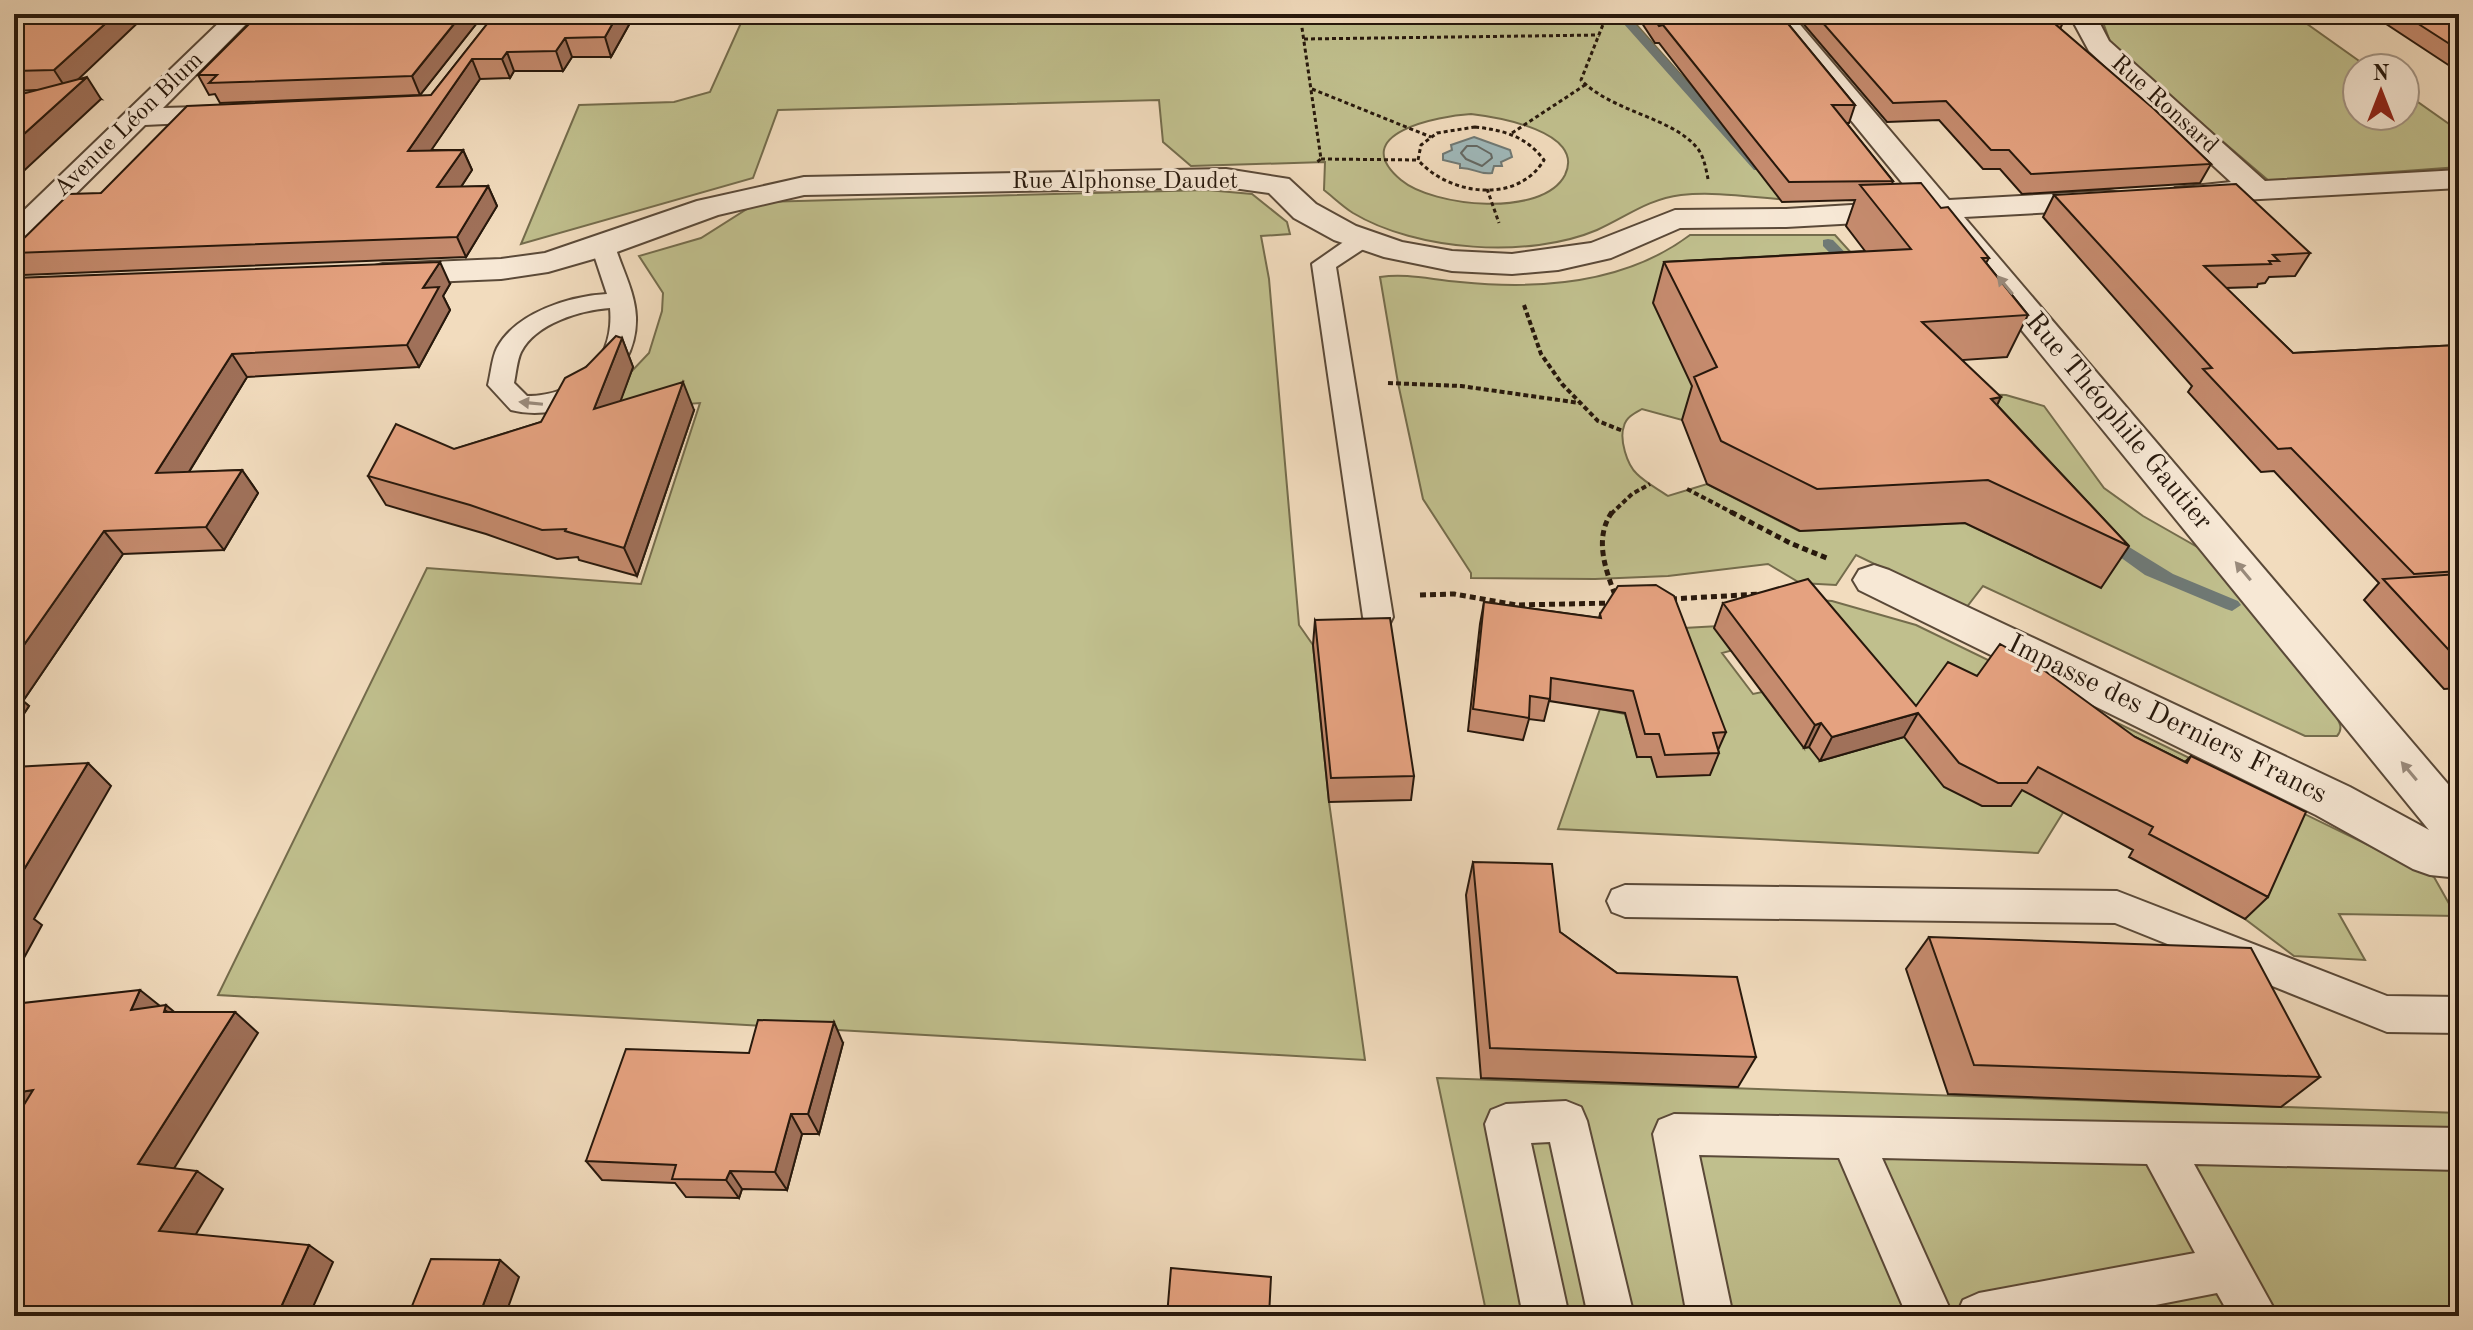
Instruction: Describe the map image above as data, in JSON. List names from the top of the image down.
{
  "streets": {
    "street": [
      "Rue Ronsard",
      "Avenue Léon Blum",
      "Rue Alphonse Daudet",
      "Rue Théophile Gautier",
      "Impasse des Derniers Francs"
    ]
  },
  "crossings": [
    ["Rue Alphonse Daudet", "Rue Théophile Gautier"]
  ],
  "one_way": ["Rue Théophile Gautier"],
  "north": "top"
}
